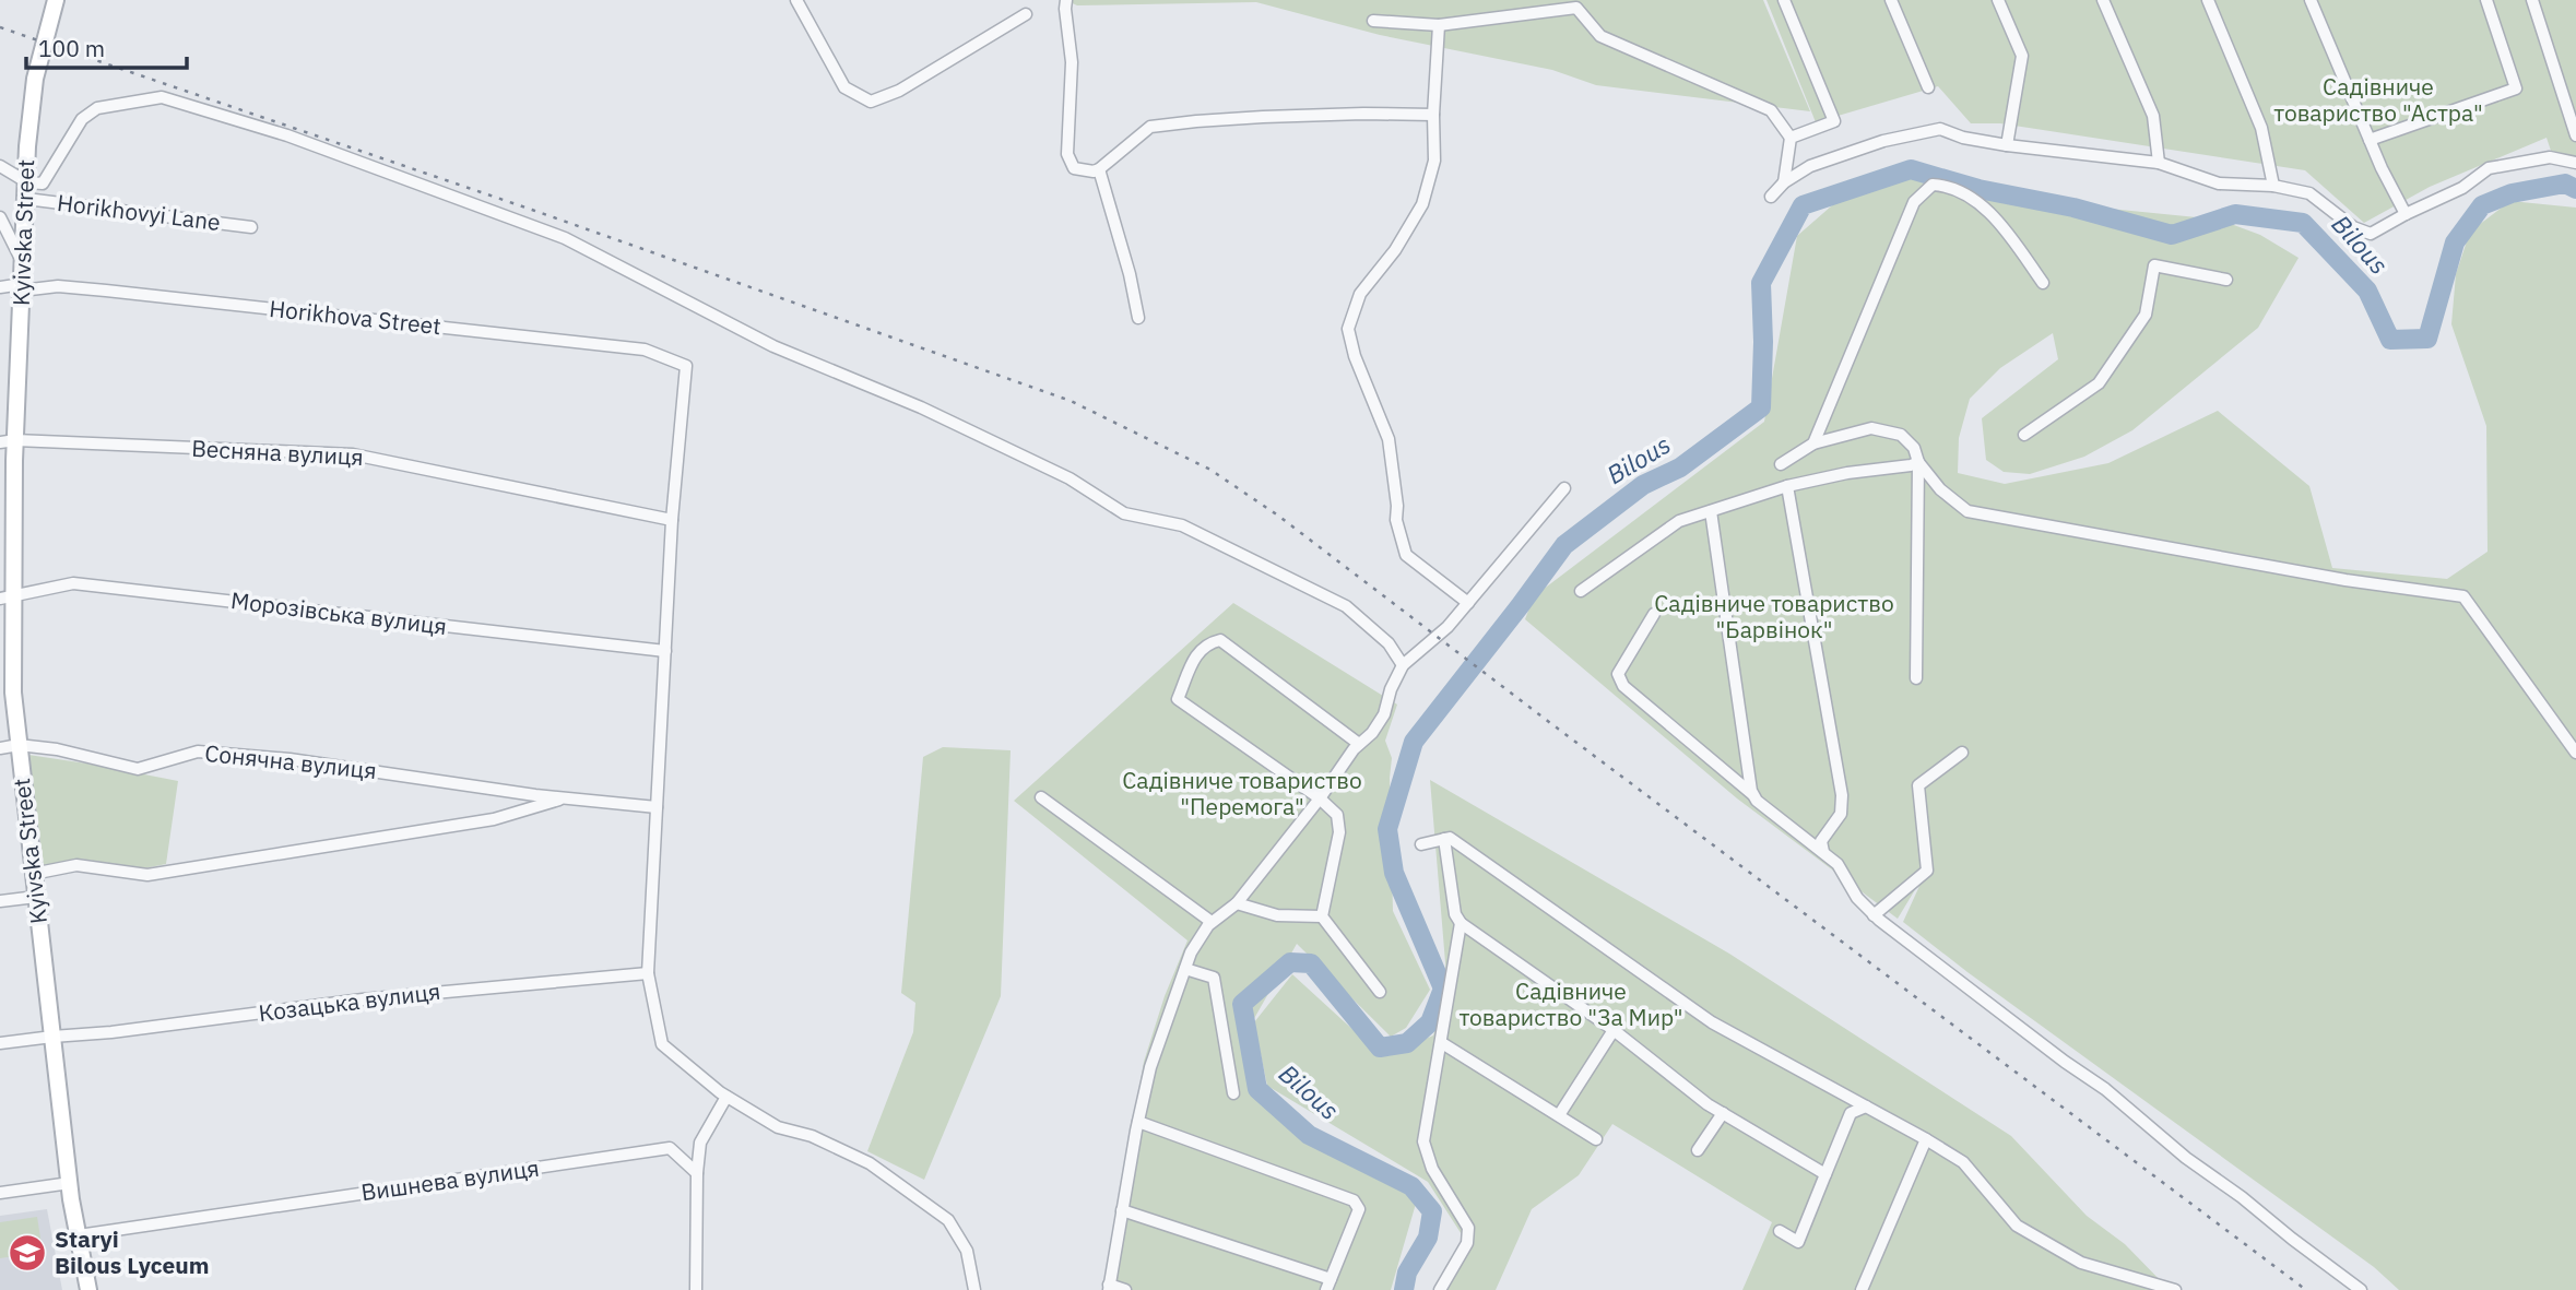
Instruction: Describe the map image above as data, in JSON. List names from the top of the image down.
{
  "streets": {
    "main road": ["Kyivska Street"],
    "street": [
      "Horikhovyi Lane",
      "Horikhova Street",
      "Весняна вулиця",
      "Морозівська вулиця",
      "Сонячна вулиця",
      "Козацька вулиця",
      "Вишнева вулиця"
    ]
  },
  "crossings": [
    ["Horikhovyi Lane", "Kyivska Street"],
    ["Kyivska Street", "Horikhova Street"],
    ["Kyivska Street", "Весняна вулиця"],
    ["Kyivska Street", "Морозівська вулиця"],
    ["Kyivska Street", "Сонячна вулиця"],
    ["Kyivska Street", "Козацька вулиця"],
    ["Kyivska Street", "Вишнева вулиця"],
    ["Horikhova Street", "Весняна вулиця"]
  ],
  "water": ["Bilous"],
  "parks": [
    "Садівниче товариство \"Астра\"",
    "Садівниче товариство \"Барвінок\"",
    "Садівниче товариство \"Перемога\"",
    "Садівниче товариство \"За Мир\""
  ],
  "places": {
    "school or university": ["Staryi Bilous Lyceum"]
  },
  "scale_bar": "100 m"
}
